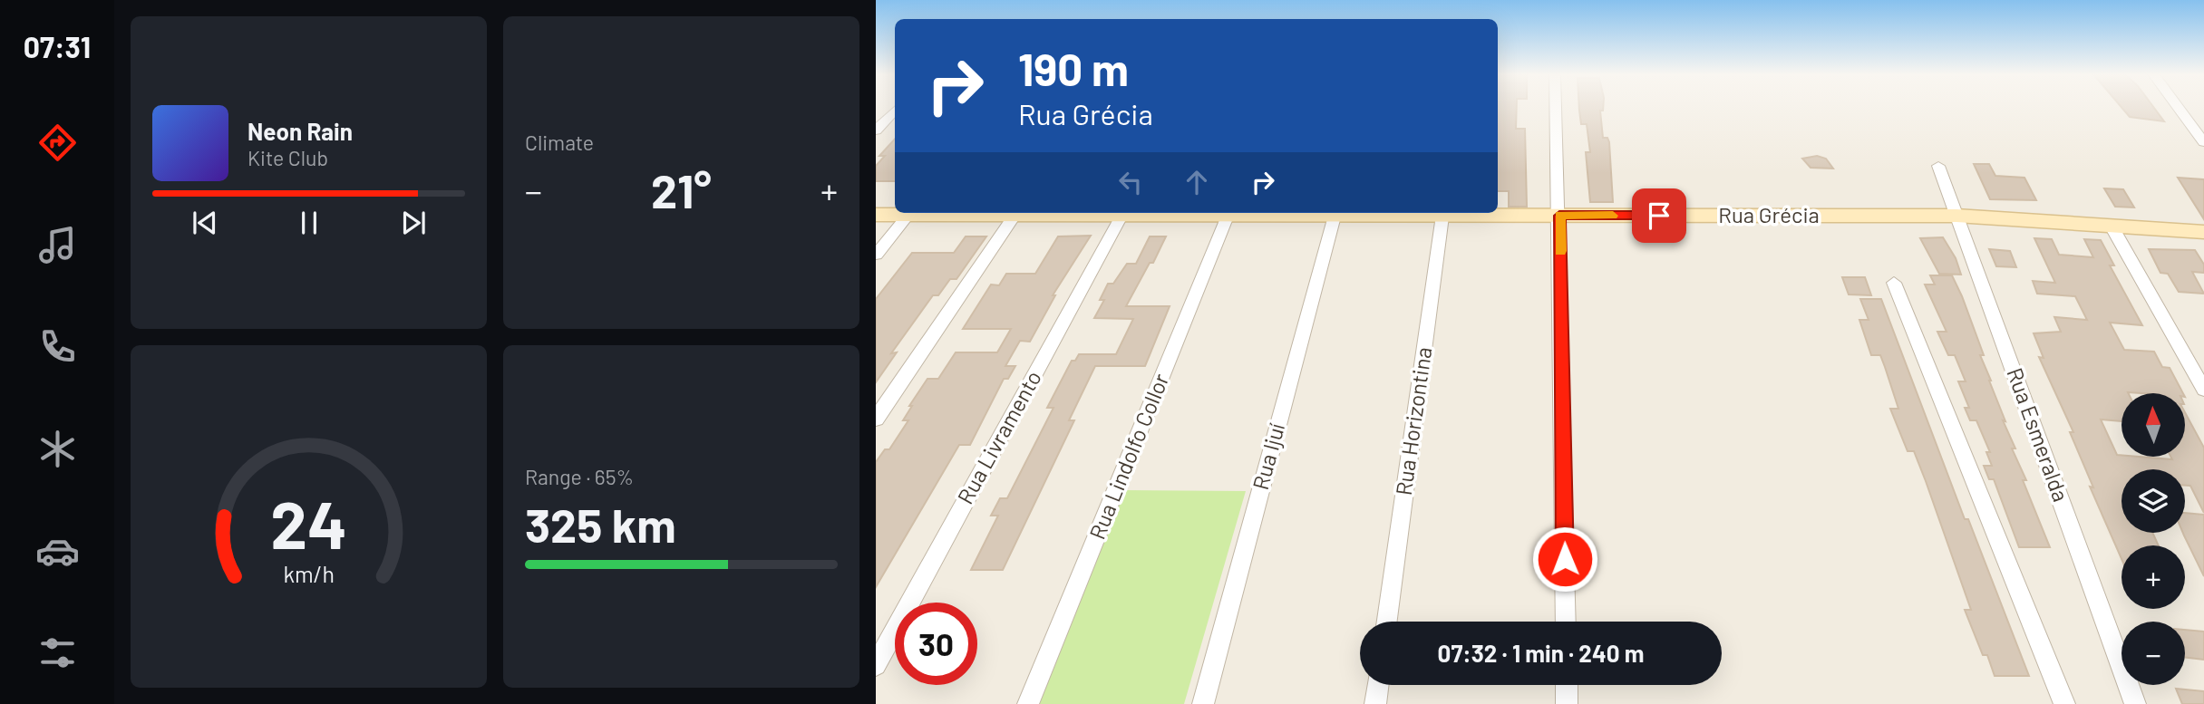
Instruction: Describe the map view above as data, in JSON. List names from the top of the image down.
{
  "streets": {
    "main road": ["Rua Grécia"],
    "street": [
      "Rua Horizontina",
      "Rua Esmeralda",
      "Rua Livramento",
      "Rua Lindolfo Collor",
      "Rua Ijuí"
    ]
  },
  "crossings": [
    ["Rua Grécia", "Rua Esmeralda"]
  ],
  "north": "top",
  "page": {
    "tabs": "07:31",
    "tile": [
      "Climate",
      ["Range · 65%", "325 km"]
    ],
    "turn": ["190 m", "Rua Grécia"],
    "song": ["Neon Rain", "Kite Club"],
    "heat": ["−", "21°", "+"],
    "map_buttons": ["+", "−"],
    "limit": "30",
    "trip": "07:32 · 1 min · 240 m",
    "gauge": ["24", "km/h"]
  }
}
